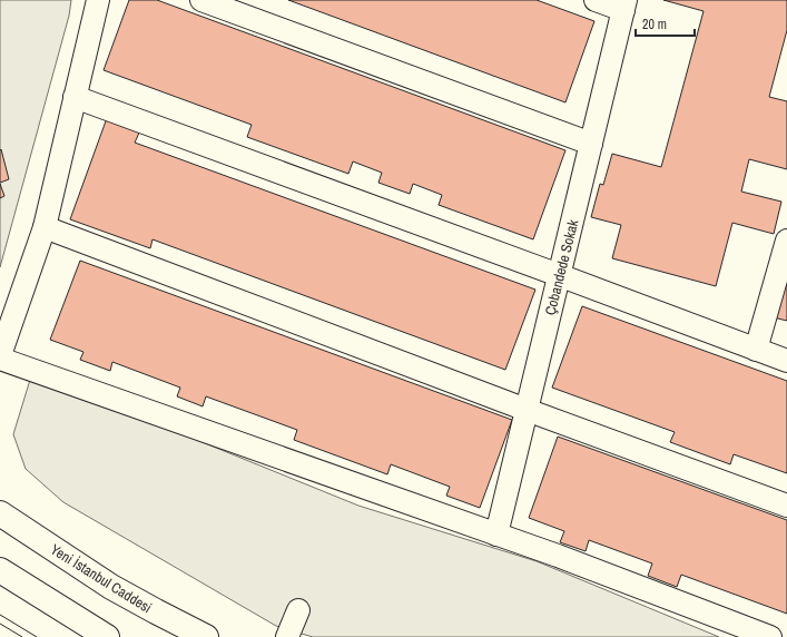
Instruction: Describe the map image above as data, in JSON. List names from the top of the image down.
{
  "streets": {
    "highway": ["Yeni İstanbul Caddesi"],
    "street": ["Çobandede Sokak"]
  },
  "scale_bar": "20 m"
}
